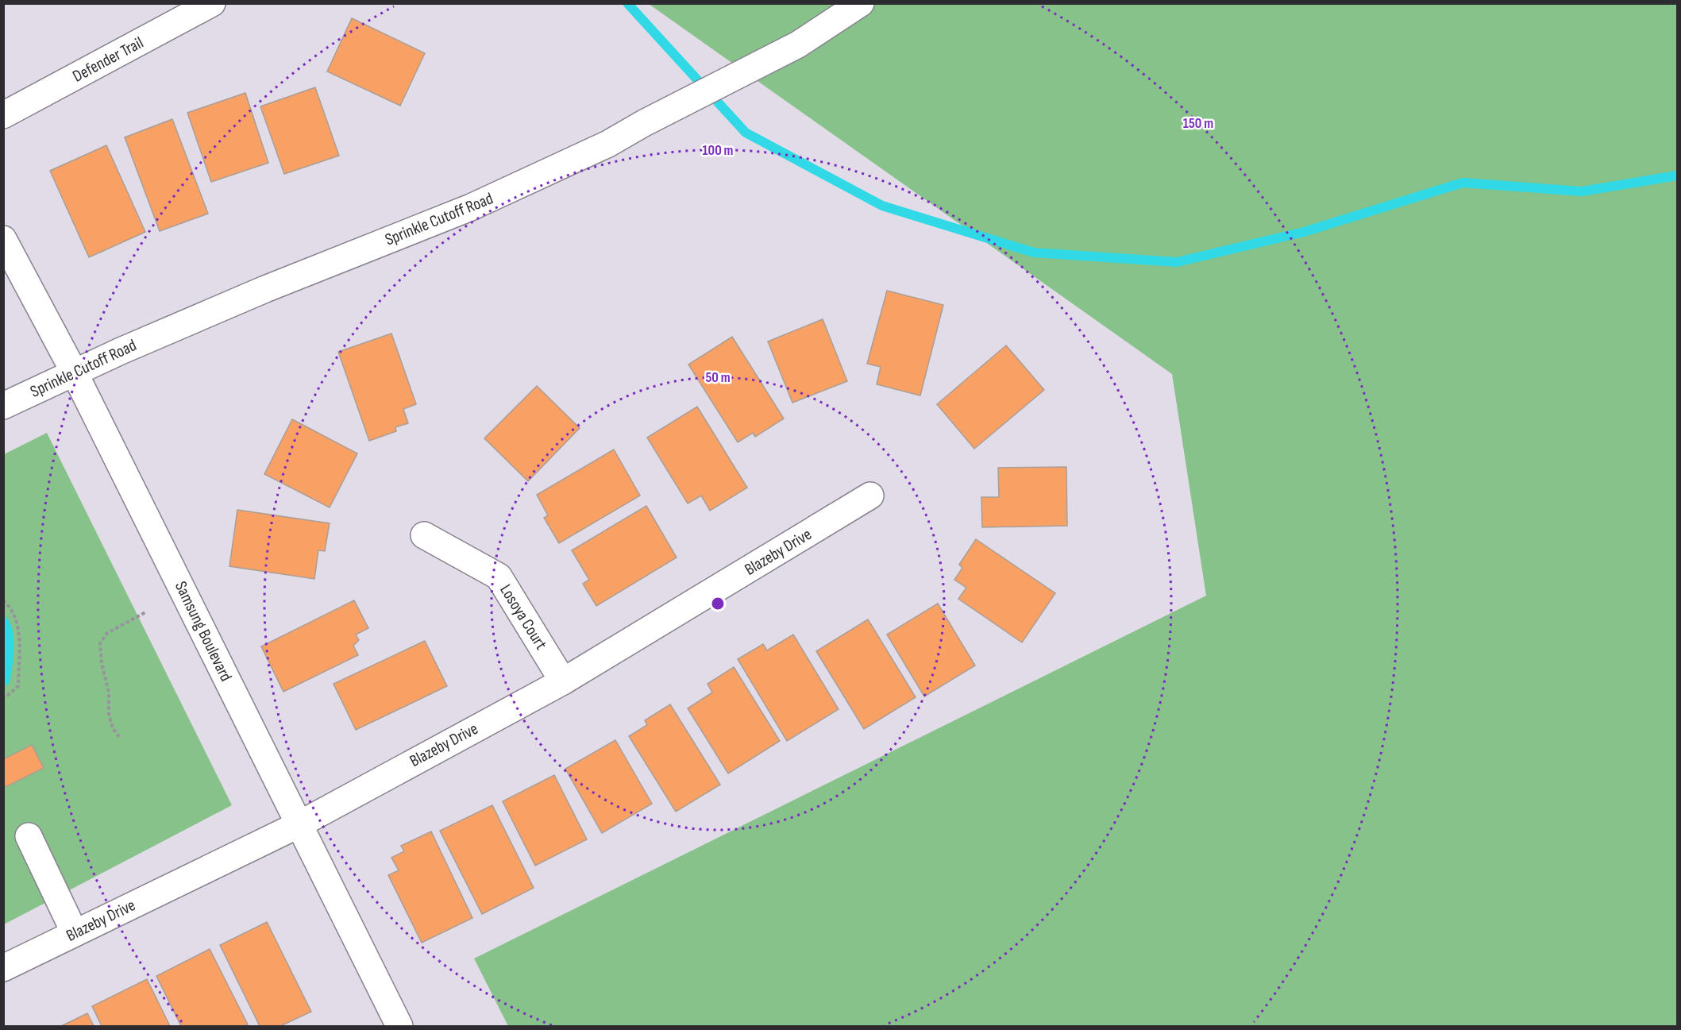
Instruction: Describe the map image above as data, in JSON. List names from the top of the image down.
{
  "streets": {
    "street": [
      "Defender Trail",
      "Sprinkle Cutoff Road",
      "Blazeby Drive",
      "Losoya Court",
      "Samsung Boulevard"
    ]
  },
  "crossings": [
    ["Sprinkle Cutoff Road", "Samsung Boulevard"],
    ["Blazeby Drive", "Losoya Court"],
    ["Blazeby Drive", "Samsung Boulevard"]
  ],
  "rings": ["150 m", "100 m", "50 m"]
}
